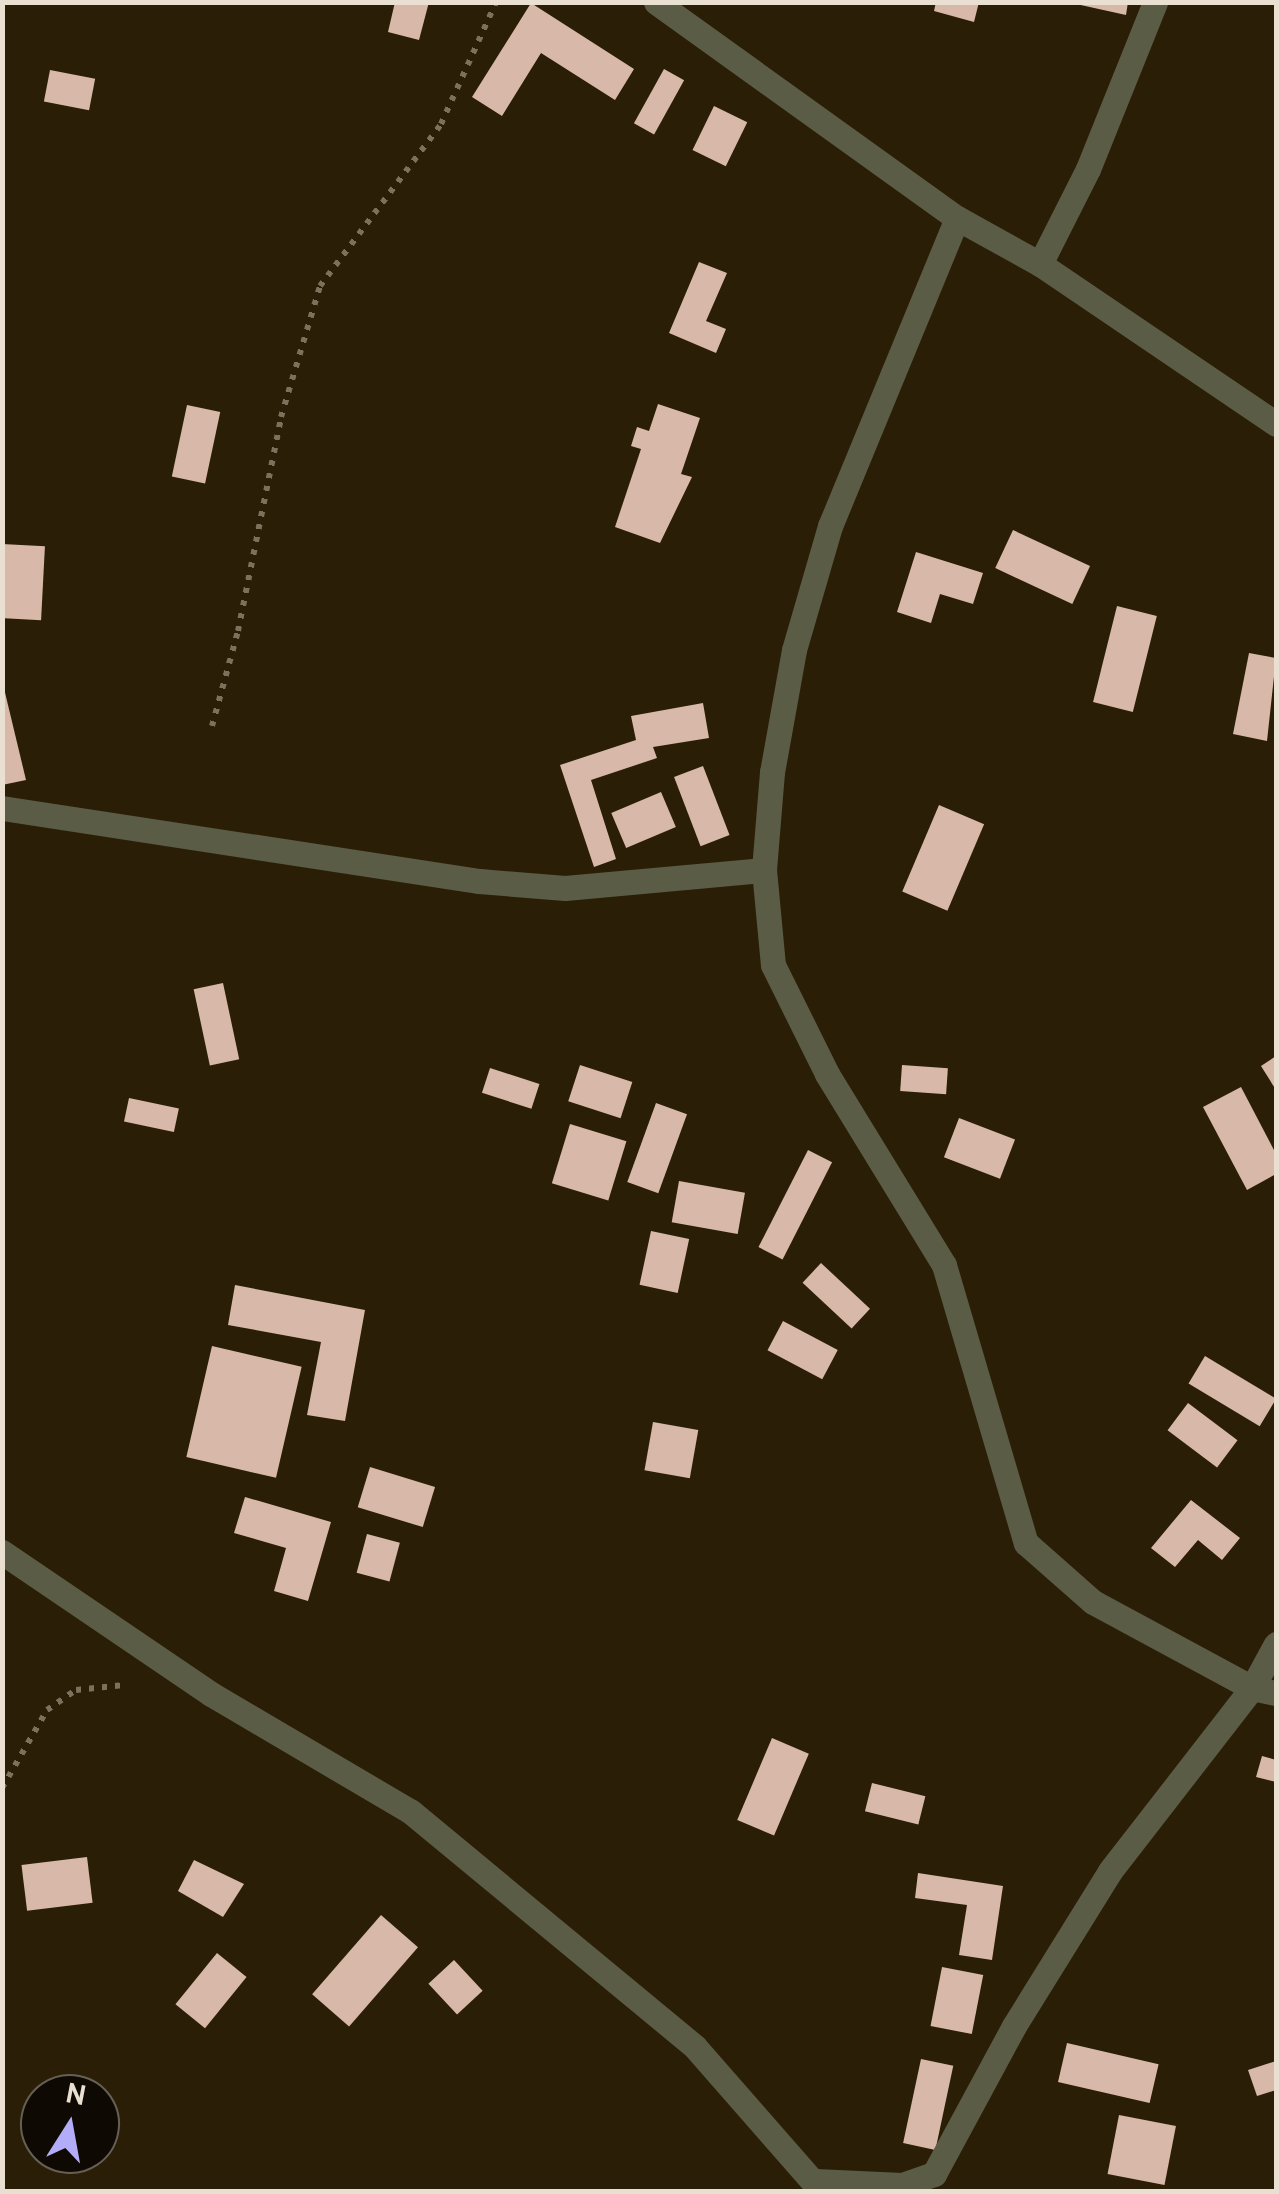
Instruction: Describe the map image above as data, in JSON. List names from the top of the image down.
{
  "north": "top"
}
